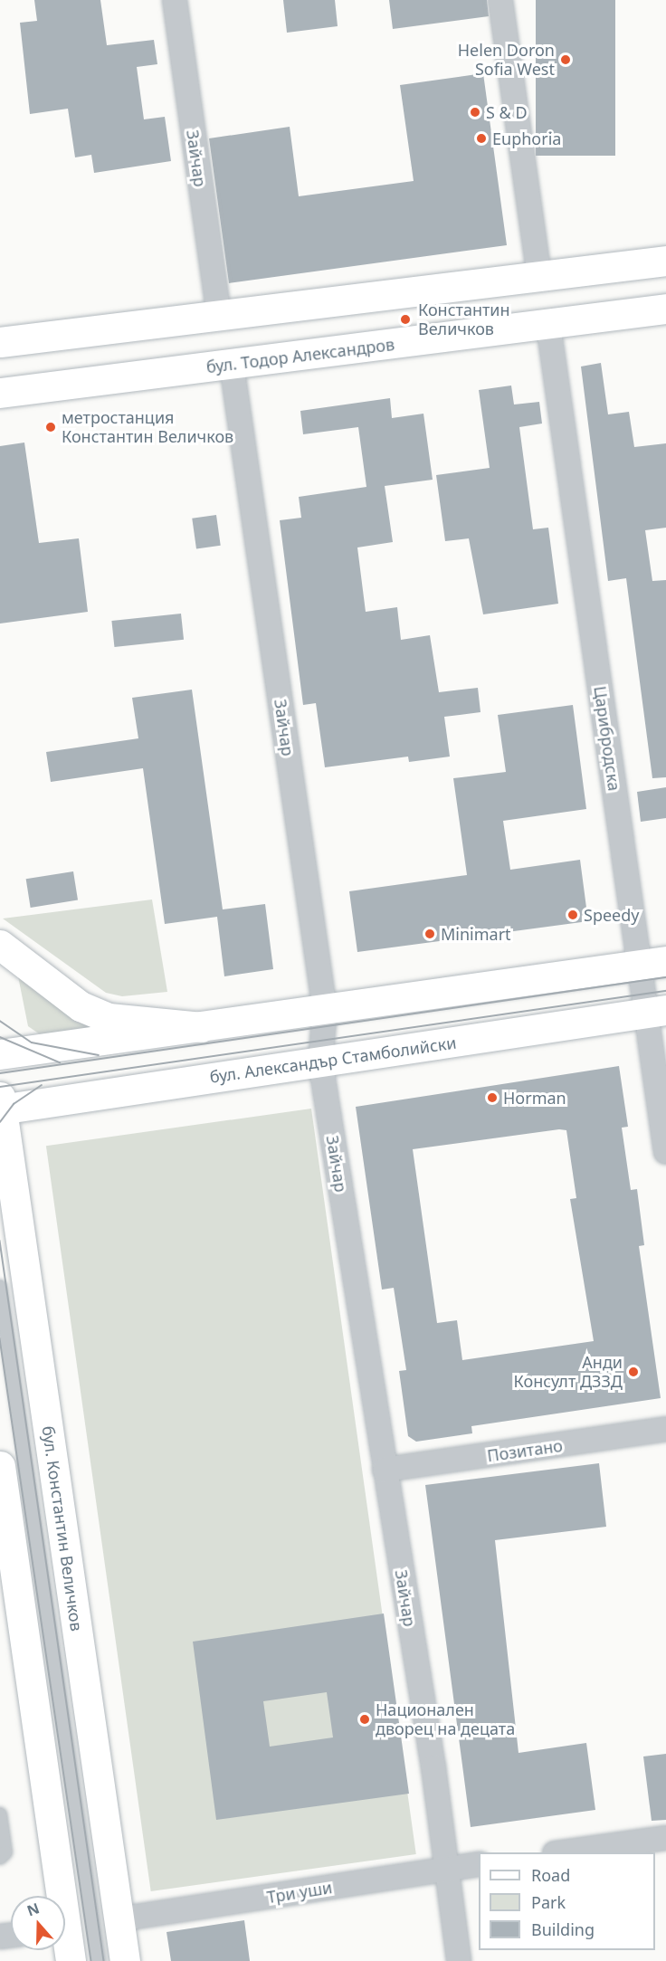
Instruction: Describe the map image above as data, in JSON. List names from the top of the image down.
{
  "streets": {
    "main road": ["бул. Тодор Александров", "бул. Александър Стамболийски", "бул. Константин Величков"],
    "street": [
      "Зайчар",
      "Царибродска",
      "Позитано",
      "Три уши"
    ]
  },
  "crossings": [
    ["Зайчар", "бул. Тодор Александров"],
    ["Зайчар", "бул. Александър Стамболийски"],
    ["Зайчар", "Позитано"],
    ["Зайчар", "Три уши"],
    ["бул. Тодор Александров", "Царибродска"],
    ["Царибродска", "бул. Александър Стамболийски"],
    ["бул. Александър Стамболийски", "бул. Константин Величков"],
    ["бул. Константин Величков", "Три уши"]
  ],
  "places": [
    "Helen Doron Sofia West",
    "S & D",
    "Euphoria",
    "Константин Величков",
    "метростанция Константин Величков",
    "Speedy",
    "Minimart",
    "Horman",
    "Анди Консулт ДЗЗД",
    "Национален дворец на децата"
  ],
  "legend": ["Road", "Park", "Building"],
  "north": "top"
}
